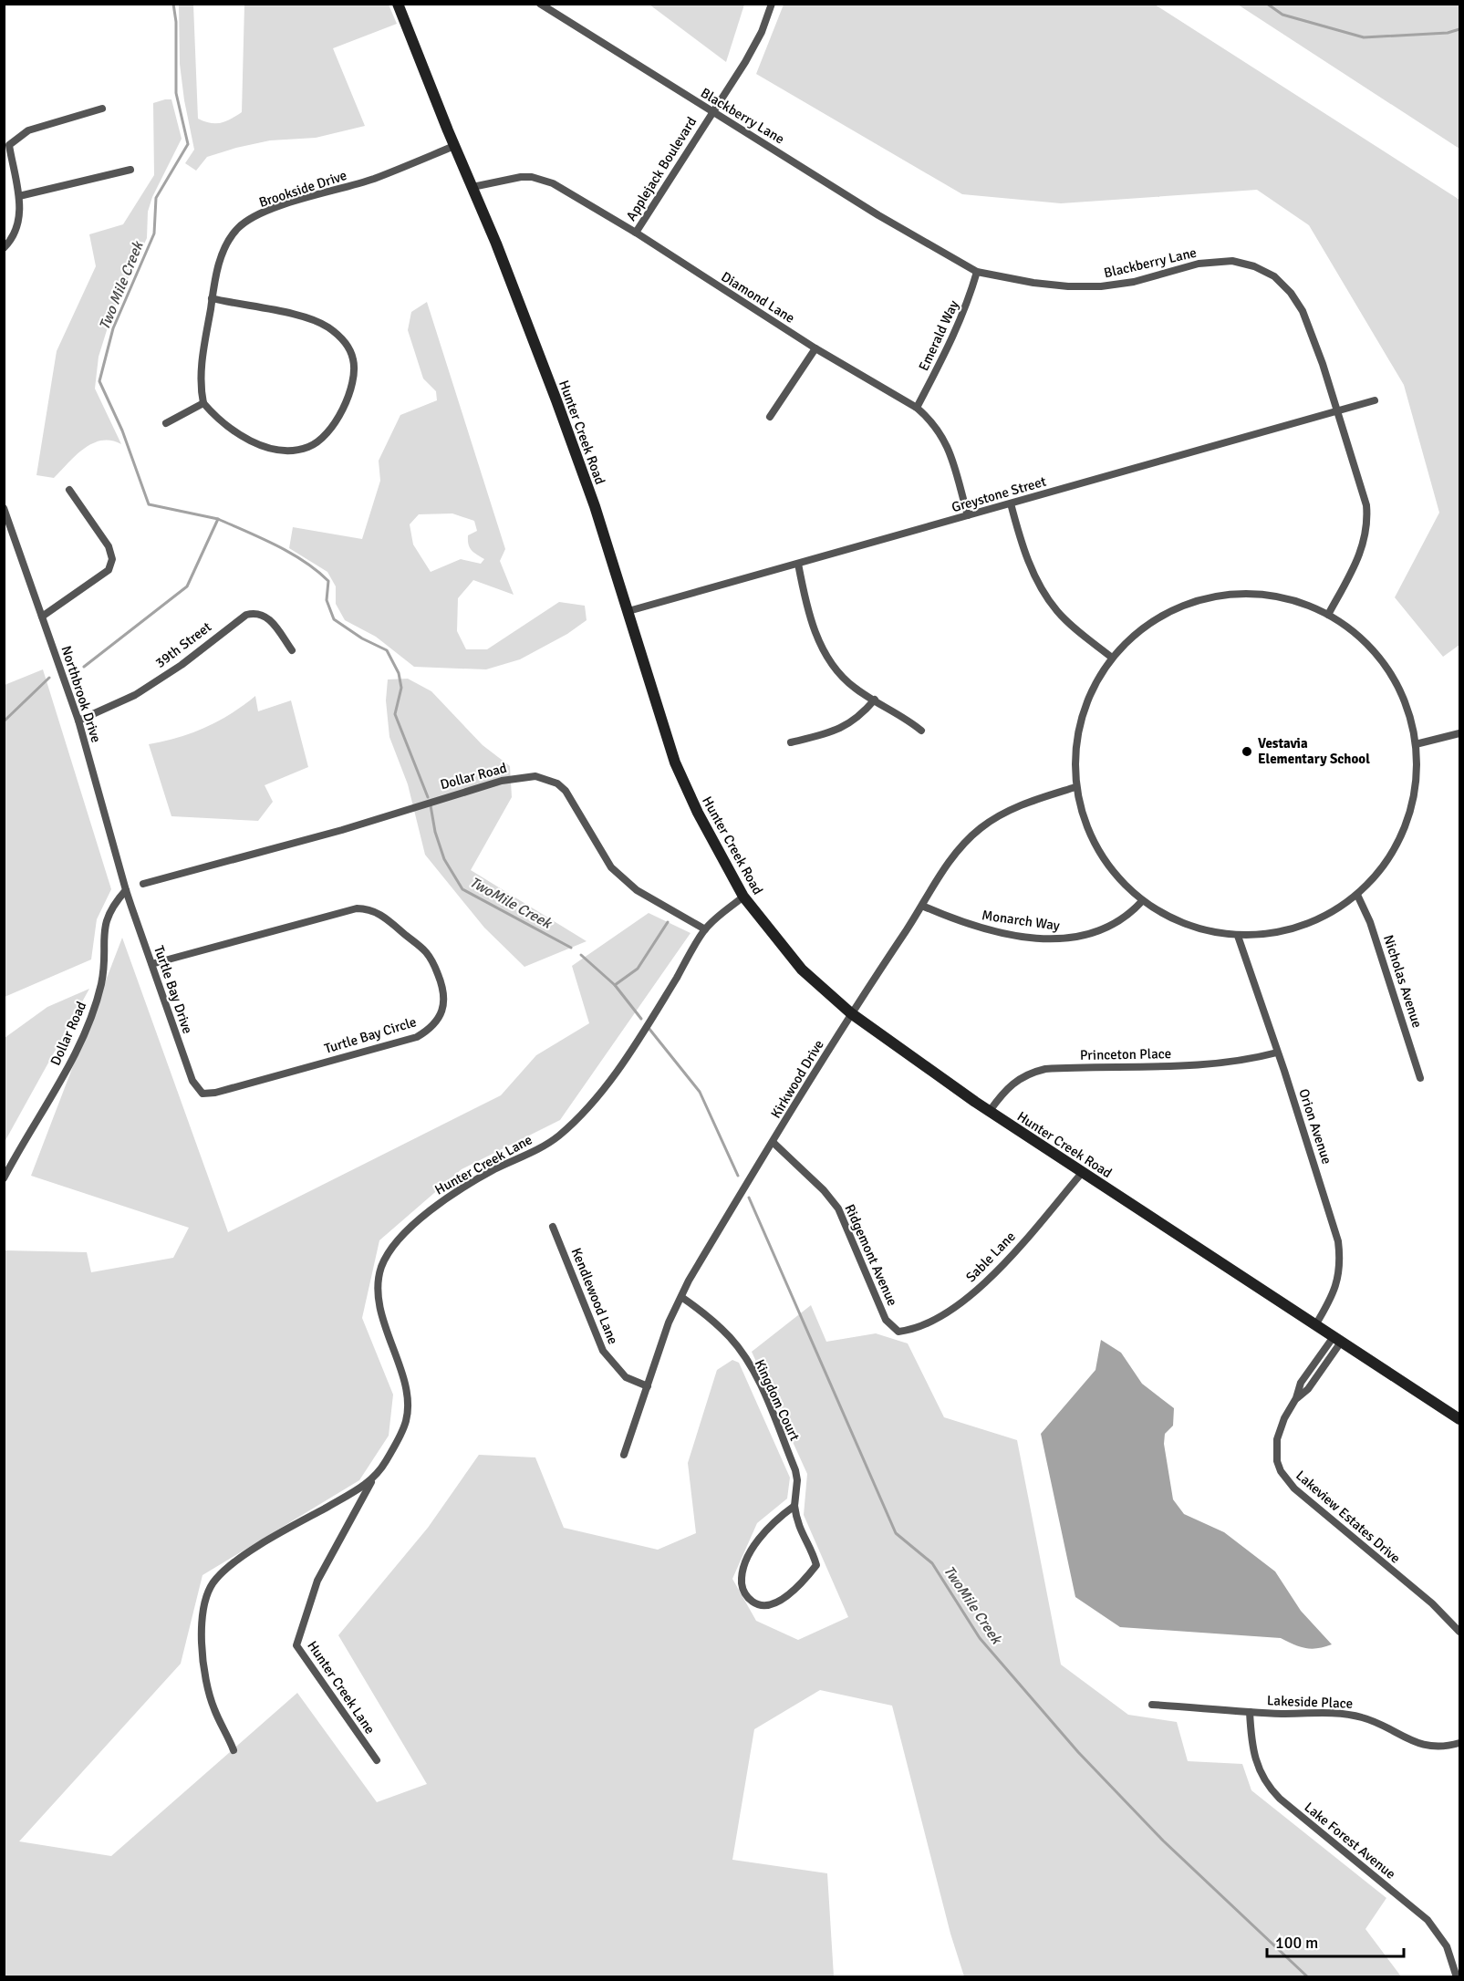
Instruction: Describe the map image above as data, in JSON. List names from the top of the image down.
{
  "streets": {
    "main road": ["Hunter Creek Road"],
    "street": [
      "Blackberry Lane",
      "Applejack Boulevard",
      "Brookside Drive",
      "Diamond Lane",
      "Emerald Way",
      "Greystone Street",
      "39th Street",
      "Northbrook Drive",
      "Dollar Road",
      "Monarch Way",
      "Nicholas Avenue",
      "Turtle Bay Drive",
      "Turtle Bay Circle",
      "Princeton Place",
      "Kirkwood Drive",
      "Orion Avenue",
      "Hunter Creek Lane",
      "Ridgemont Avenue",
      "Sable Lane",
      "Kendlewood Lane",
      "Kingdom Court",
      "Lakeview Estates Drive",
      "Lakeside Place",
      "Lake Forest Avenue"
    ]
  },
  "crossings": [
    ["Blackberry Lane", "Applejack Boulevard"],
    ["Blackberry Lane", "Emerald Way"],
    ["Blackberry Lane", "Greystone Street"],
    ["Applejack Boulevard", "Diamond Lane"],
    ["Brookside Drive", "Hunter Creek Road"],
    ["Diamond Lane", "Emerald Way"],
    ["Diamond Lane", "Hunter Creek Road"],
    ["Diamond Lane", "Greystone Street"],
    ["Hunter Creek Road", "Greystone Street"],
    ["Hunter Creek Road", "Princeton Place"],
    ["Hunter Creek Road", "Kirkwood Drive"],
    ["Hunter Creek Road", "Orion Avenue"],
    ["Hunter Creek Road", "Sable Lane"],
    ["Hunter Creek Road", "Lakeview Estates Drive"],
    ["39th Street", "Northbrook Drive"],
    ["Northbrook Drive", "Dollar Road"],
    ["Northbrook Drive", "Turtle Bay Drive"],
    ["Dollar Road", "Turtle Bay Drive"],
    ["Dollar Road", "Hunter Creek Lane"],
    ["Monarch Way", "Kirkwood Drive"],
    ["Turtle Bay Drive", "Turtle Bay Circle"],
    ["Princeton Place", "Orion Avenue"],
    ["Kirkwood Drive", "Ridgemont Avenue"],
    ["Kirkwood Drive", "Kendlewood Lane"],
    ["Kirkwood Drive", "Kingdom Court"],
    ["Ridgemont Avenue", "Sable Lane"],
    ["Lakeside Place", "Lake Forest Avenue"]
  ],
  "water": ["Two Mile Creek", "TwoMile Creek"],
  "places": ["Vestavia Elementary School"],
  "scale_bar": "100 m"
}
